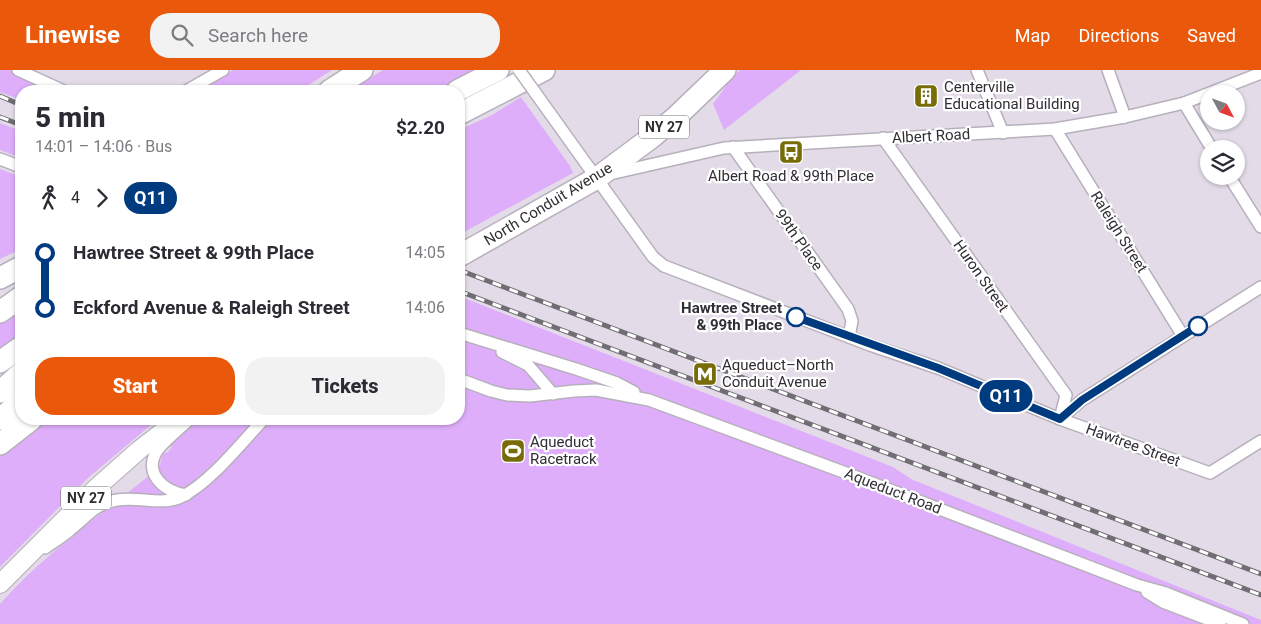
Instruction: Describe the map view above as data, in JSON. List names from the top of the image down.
{
  "streets": {
    "highway": ["NY 27", "North Conduit Avenue"],
    "street": [
      "Albert Road",
      "Raleigh Street",
      "99th Place",
      "Huron Street",
      "Hawtree Street",
      "Aqueduct Road"
    ]
  },
  "crossings": [
    ["Albert Road", "North Conduit Avenue"],
    ["Albert Road", "Raleigh Street"],
    ["Albert Road", "99th Place"],
    ["Albert Road", "Huron Street"],
    ["Albert Road", "Hawtree Street"],
    ["North Conduit Avenue", "Hawtree Street"],
    ["99th Place", "Hawtree Street"],
    ["Huron Street", "Hawtree Street"]
  ],
  "places": {
    "building": ["Centerville Educational Building"],
    "bus stop": ["Albert Road & 99th Place"],
    "other": ["Hawtree Street & 99th Place"],
    "metro station": ["Aqueduct–North Conduit Avenue"],
    "sports": ["Aqueduct Racetrack"]
  },
  "lines": ["bus line Q11"],
  "north": "bottom right",
  "page": {
    "header": "Linewise",
    "search": "Search here",
    "nav": ["Map", "Directions", "Saved"],
    "on_map": "Q11",
    "heading": ["5 min", "14:01 – 14:06 · Bus", "$2.20"],
    "legs": ["4", "Q11"],
    "list": [
      {
        "name": "Hawtree Street & 99th Place",
        "value": "14:05"
      },
      {
        "name": "Eckford Avenue & Raleigh Street",
        "value": "14:06"
      }
    ],
    "buttons": ["Start", "Tickets"]
  }
}
